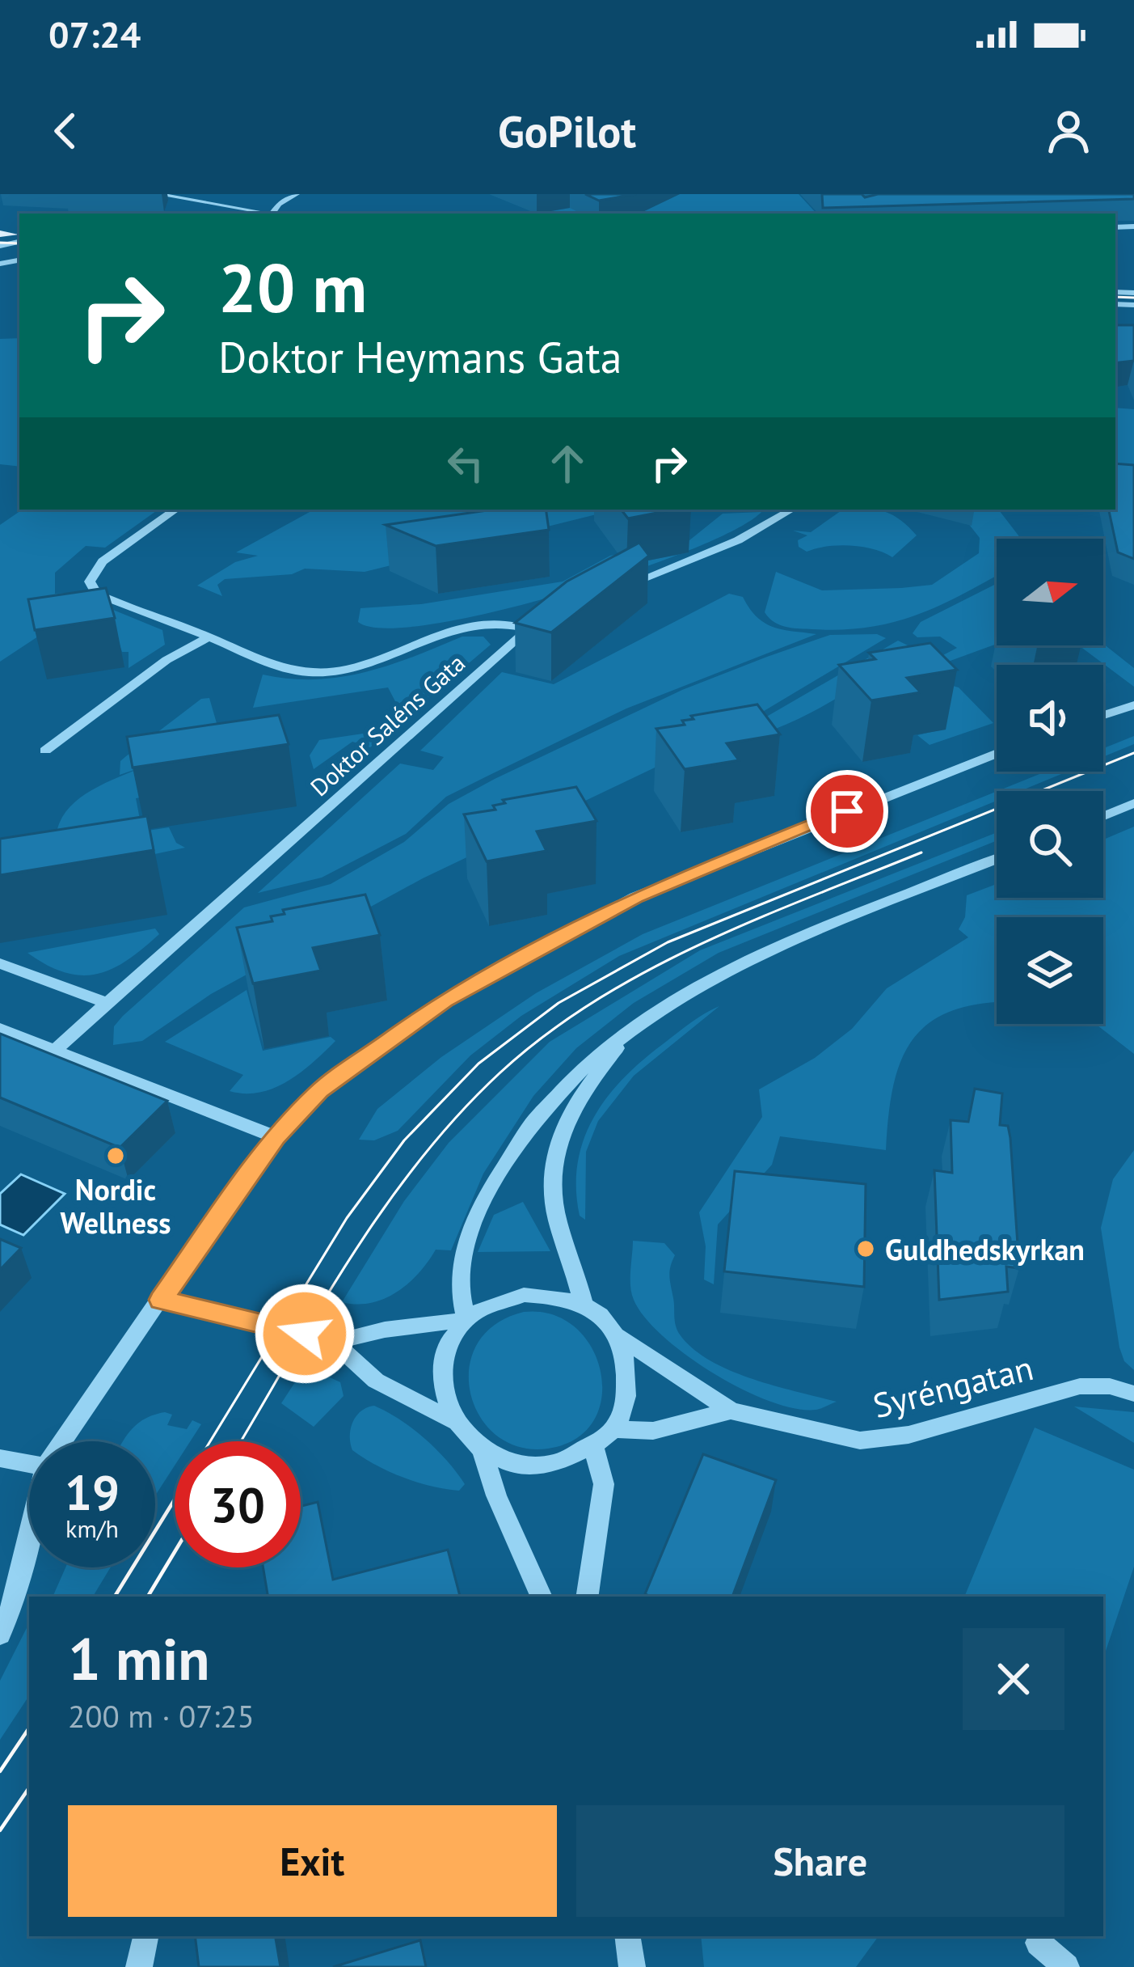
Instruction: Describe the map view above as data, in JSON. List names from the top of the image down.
{
  "streets": {
    "street": ["Doktor Saléns Gata", "Syréngatan"]
  },
  "places": ["Nordic Wellness", "Guldhedskyrkan"],
  "north": "right",
  "page": {
    "status": "07:24",
    "header": "GoPilot",
    "turn": ["20 m", "Doktor Heymans Gata"],
    "speed": "19 km/h",
    "limit": "30",
    "heading": ["1 min", "200 m · 07:25"],
    "buttons": ["Exit", "Share"]
  }
}
